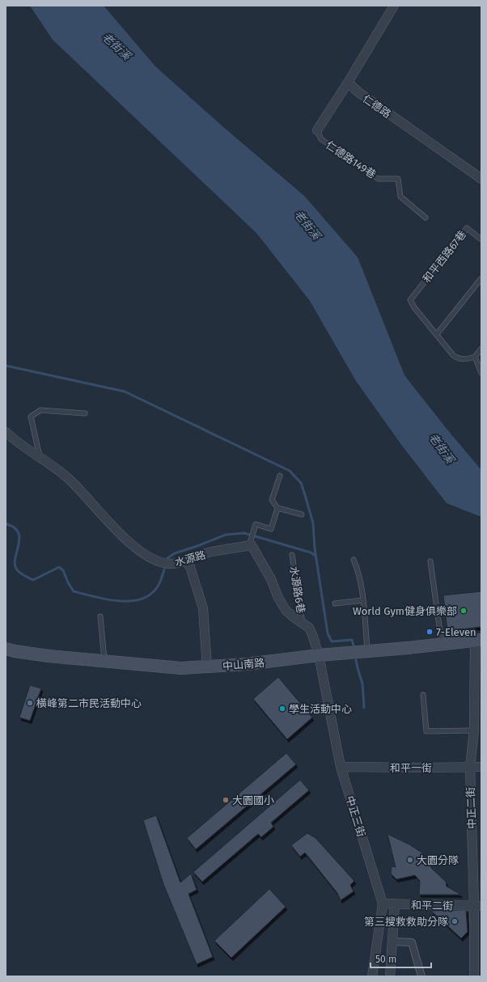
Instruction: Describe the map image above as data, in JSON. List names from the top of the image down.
{
  "streets": {
    "main road": ["中山南路"],
    "street": [
      "仁德路",
      "水源路",
      "和平一街",
      "中正二街",
      "中正三街",
      "和平二街"
    ],
    "lane": ["仁德路149巷", "和平西路67巷", "水源路6巷"]
  },
  "crossings": [
    ["中山南路", "中正二街"],
    ["中山南路", "中正三街"],
    ["和平一街", "中正二街"],
    ["和平一街", "中正三街"],
    ["中正二街", "和平二街"],
    ["中正三街", "和平二街"]
  ],
  "water": ["老街溪"],
  "places": [
    "World Gym健身俱樂部",
    "7-Eleven",
    "橫峰第二市民活動中心",
    "學生活動中心",
    "大園國小",
    "大園分隊",
    "第三搜救救助分隊"
  ],
  "scale_bar": "50 m"
}
